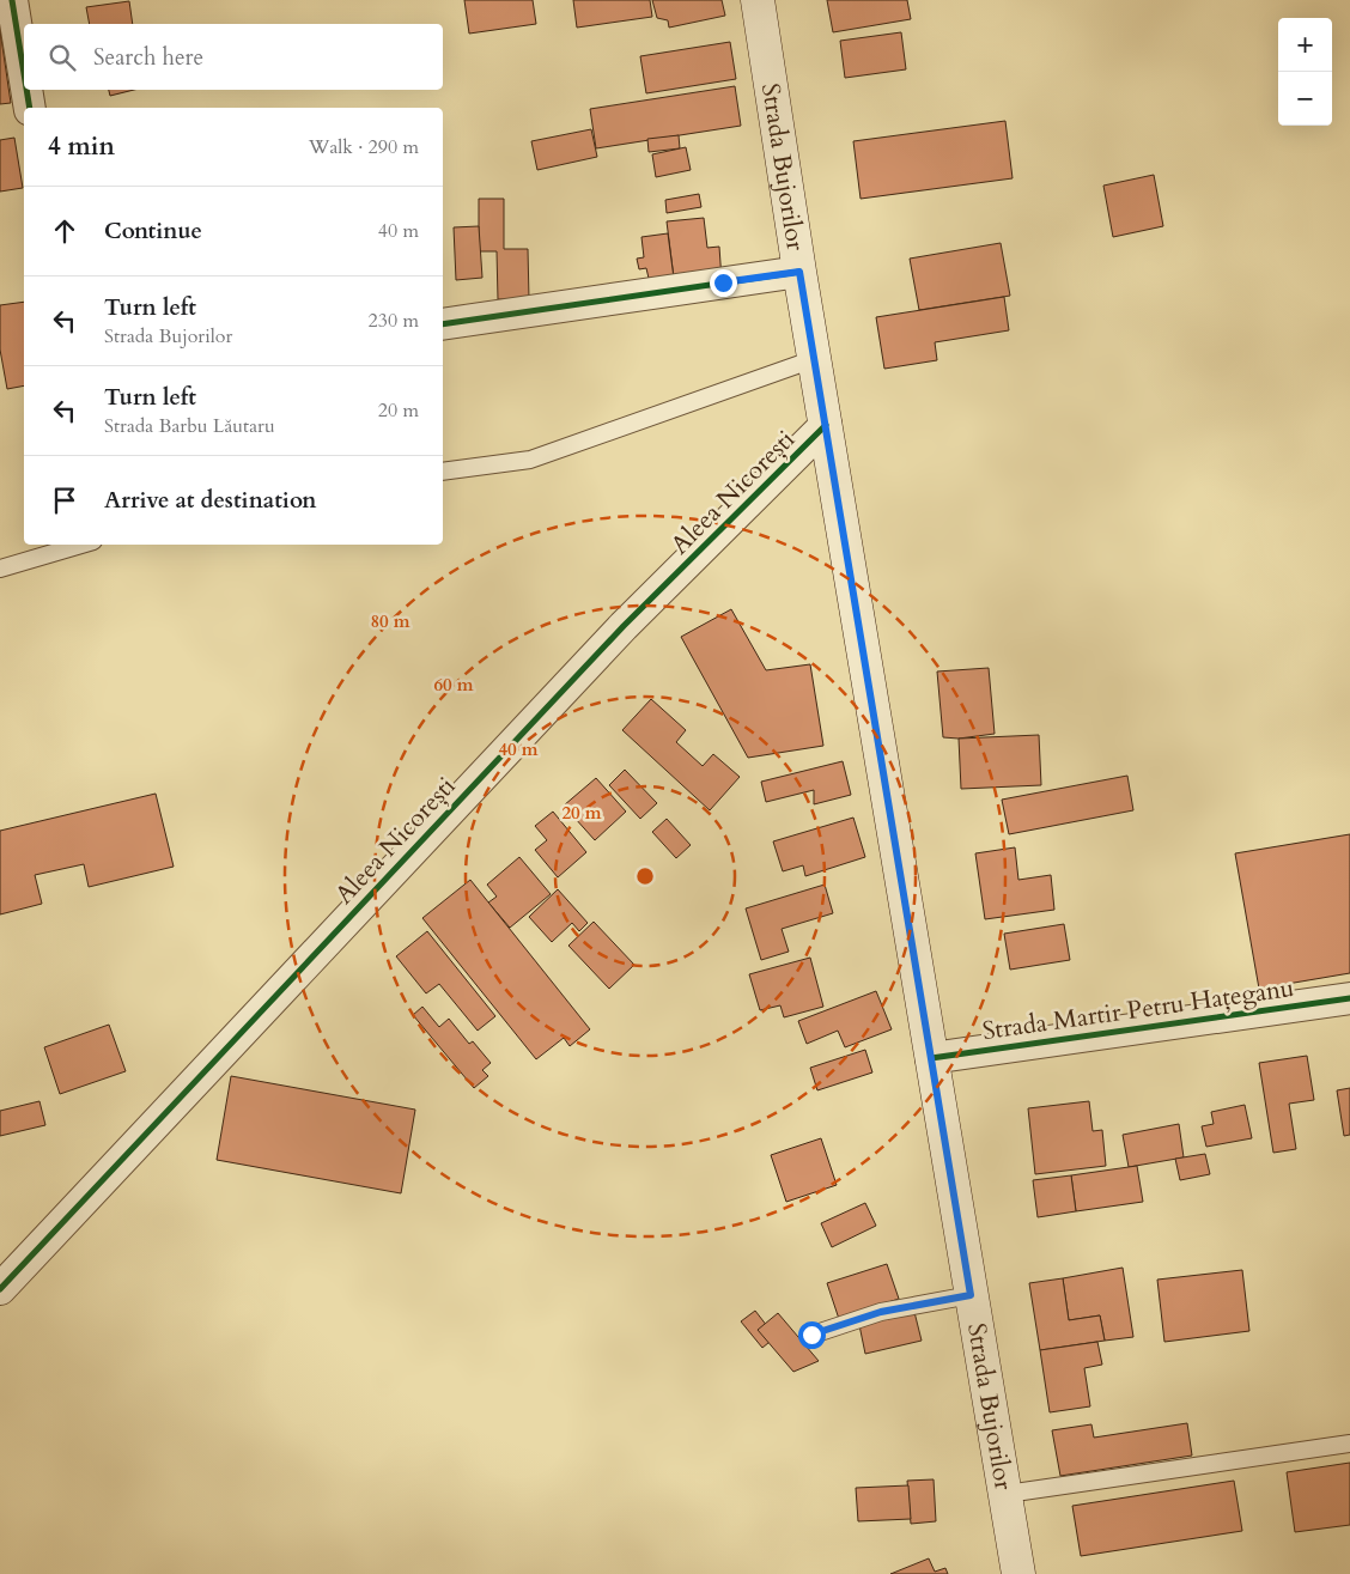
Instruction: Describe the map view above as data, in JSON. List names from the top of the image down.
{
  "streets": {
    "main road": ["Strada Bujorilor"],
    "street": ["Aleea Nicorești", "Strada Martir Petru Hațeganu"]
  },
  "crossings": [
    ["Strada Bujorilor", "Aleea Nicorești"],
    ["Strada Bujorilor", "Strada Martir Petru Hațeganu"]
  ],
  "page": {
    "map_buttons": ["+", "−"],
    "search": "Search here",
    "heading": ["4 min", "Walk · 290 m"],
    "list": [
      ["Continue", "40 m"],
      ["Turn left", "Strada Bujorilor", "230 m"],
      ["Turn left", "Strada Barbu Lăutaru", "20 m"],
      "Arrive at destination"
    ]
  },
  "rings": [
    "80 m",
    "60 m",
    "40 m",
    "20 m"
  ]
}
